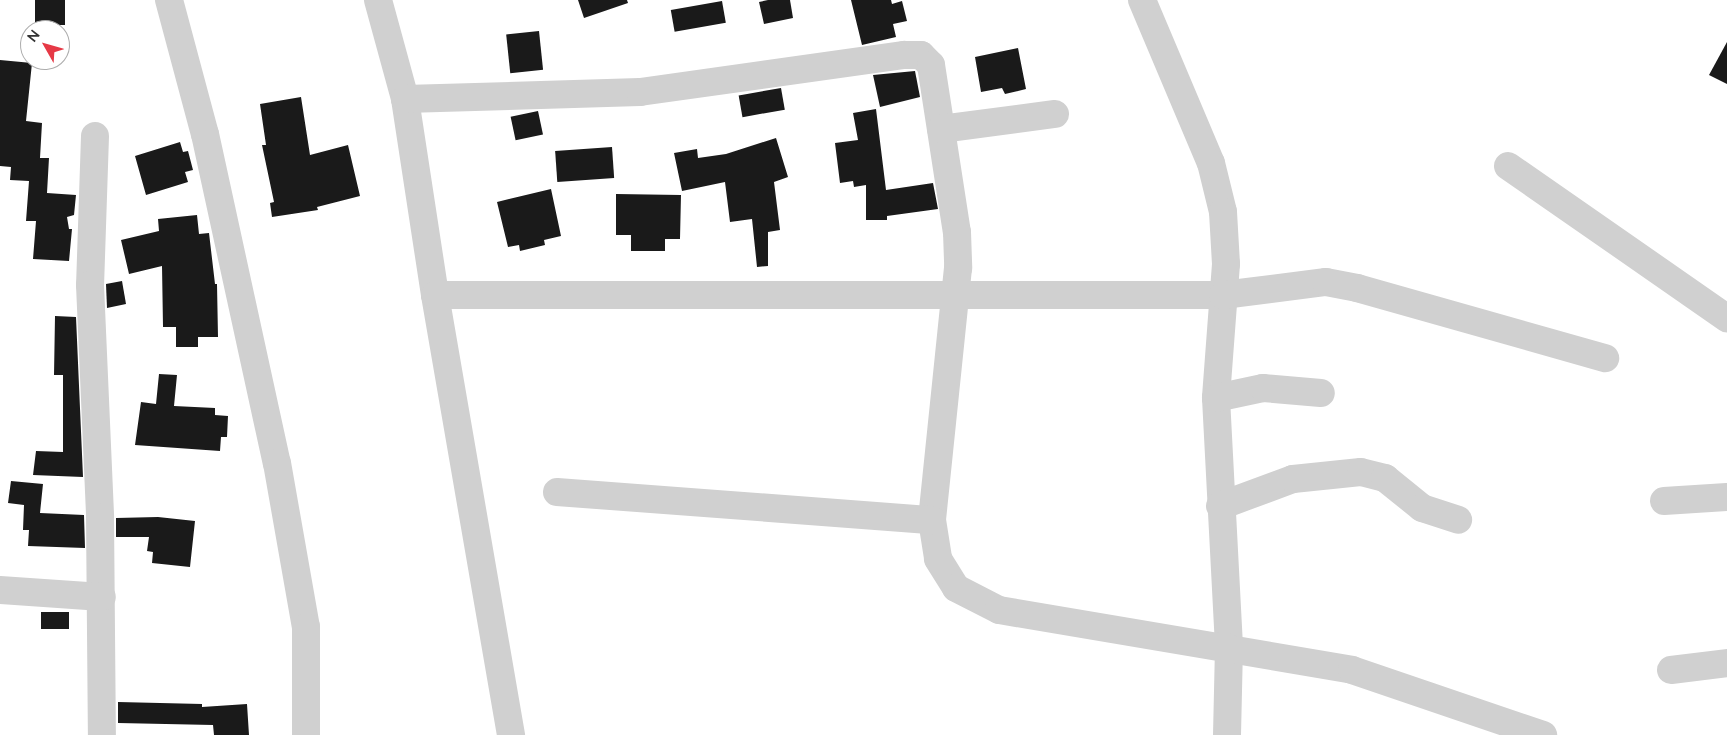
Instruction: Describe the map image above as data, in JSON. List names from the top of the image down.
{
  "north": "top left"
}
